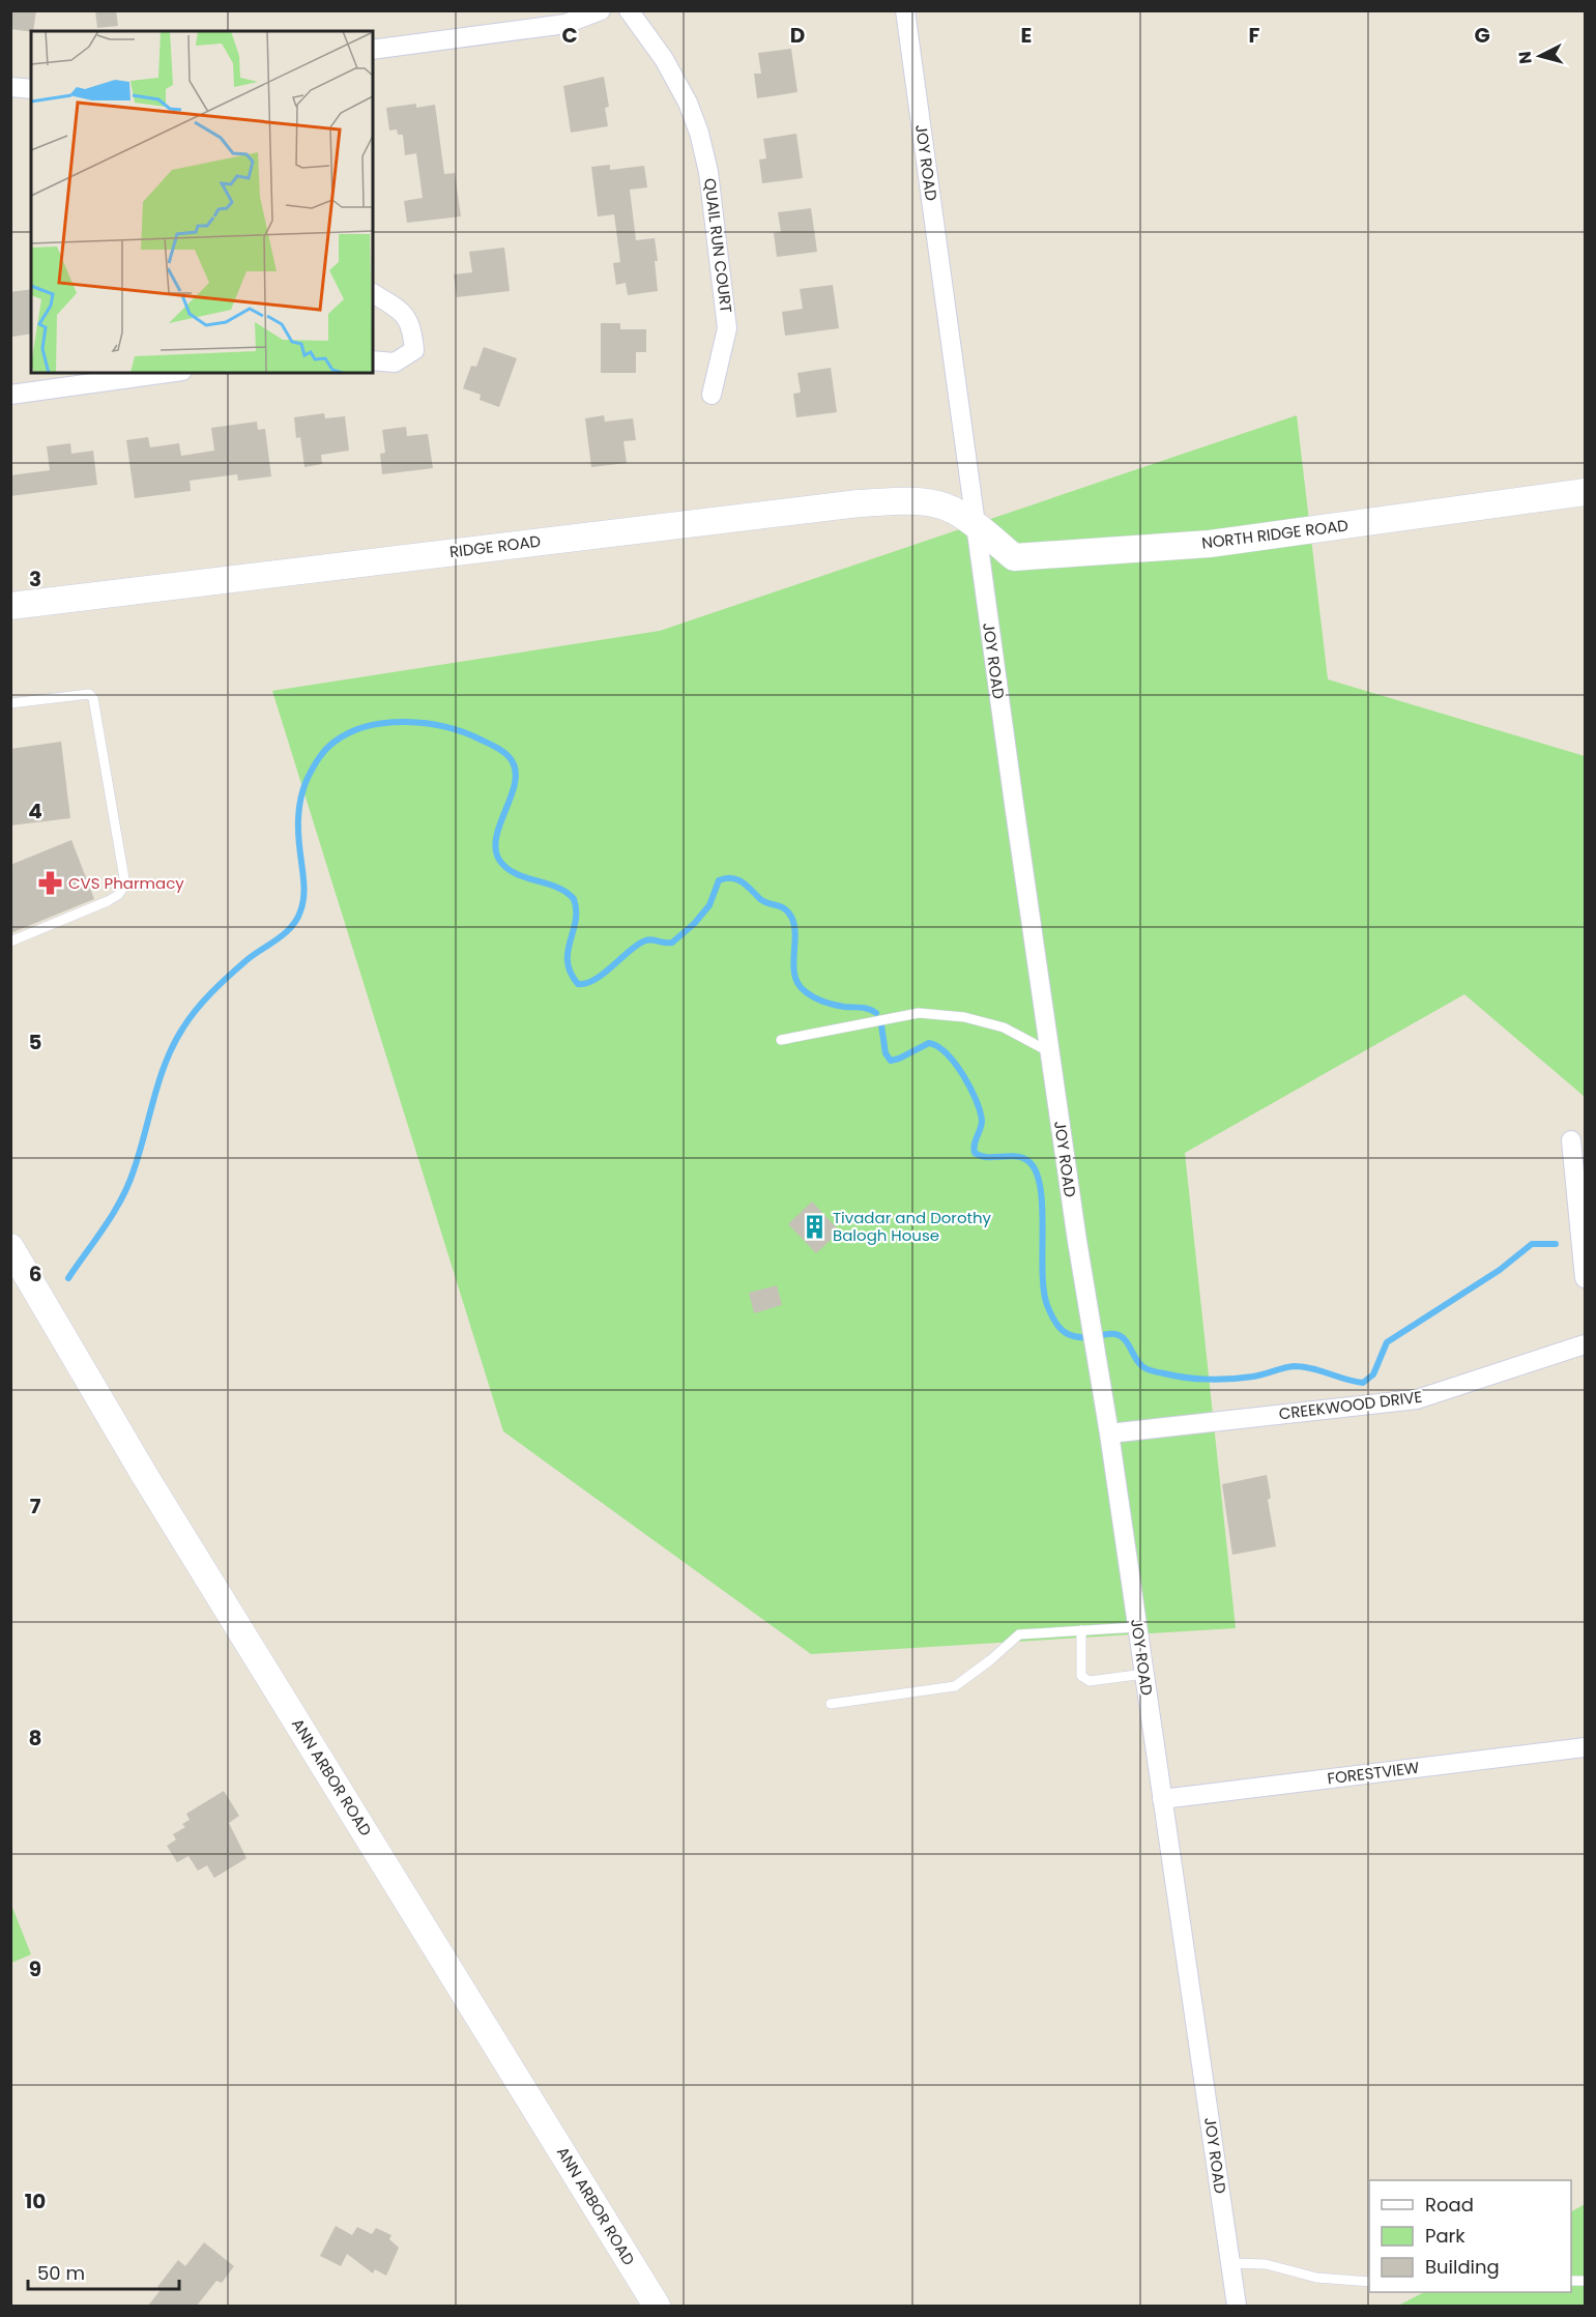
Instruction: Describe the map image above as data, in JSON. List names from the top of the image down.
{
  "streets": {
    "street": [
      "JOY ROAD",
      "QUAIL RUN COURT",
      "NORTH RIDGE ROAD",
      "RIDGE ROAD",
      "CREEKWOOD DRIVE",
      "FORESTVIEW",
      "ANN ARBOR ROAD"
    ]
  },
  "crossings": [
    ["JOY ROAD", "NORTH RIDGE ROAD"],
    ["JOY ROAD", "RIDGE ROAD"],
    ["JOY ROAD", "CREEKWOOD DRIVE"],
    ["JOY ROAD", "FORESTVIEW"],
    ["NORTH RIDGE ROAD", "RIDGE ROAD"]
  ],
  "places": {
    "pharmacy": ["CVS Pharmacy"],
    "building": ["Tivadar and Dorothy Balogh House"]
  },
  "legend": ["Road", "Park", "Building"],
  "scale_bar": "50 m",
  "north": "left",
  "grid": {
    "columns": [
      "C",
      "D",
      "E",
      "F",
      "G"
    ],
    "rows": [
      "3",
      "4",
      "5",
      "6",
      "7",
      "8",
      "9",
      "10"
    ]
  }
}
